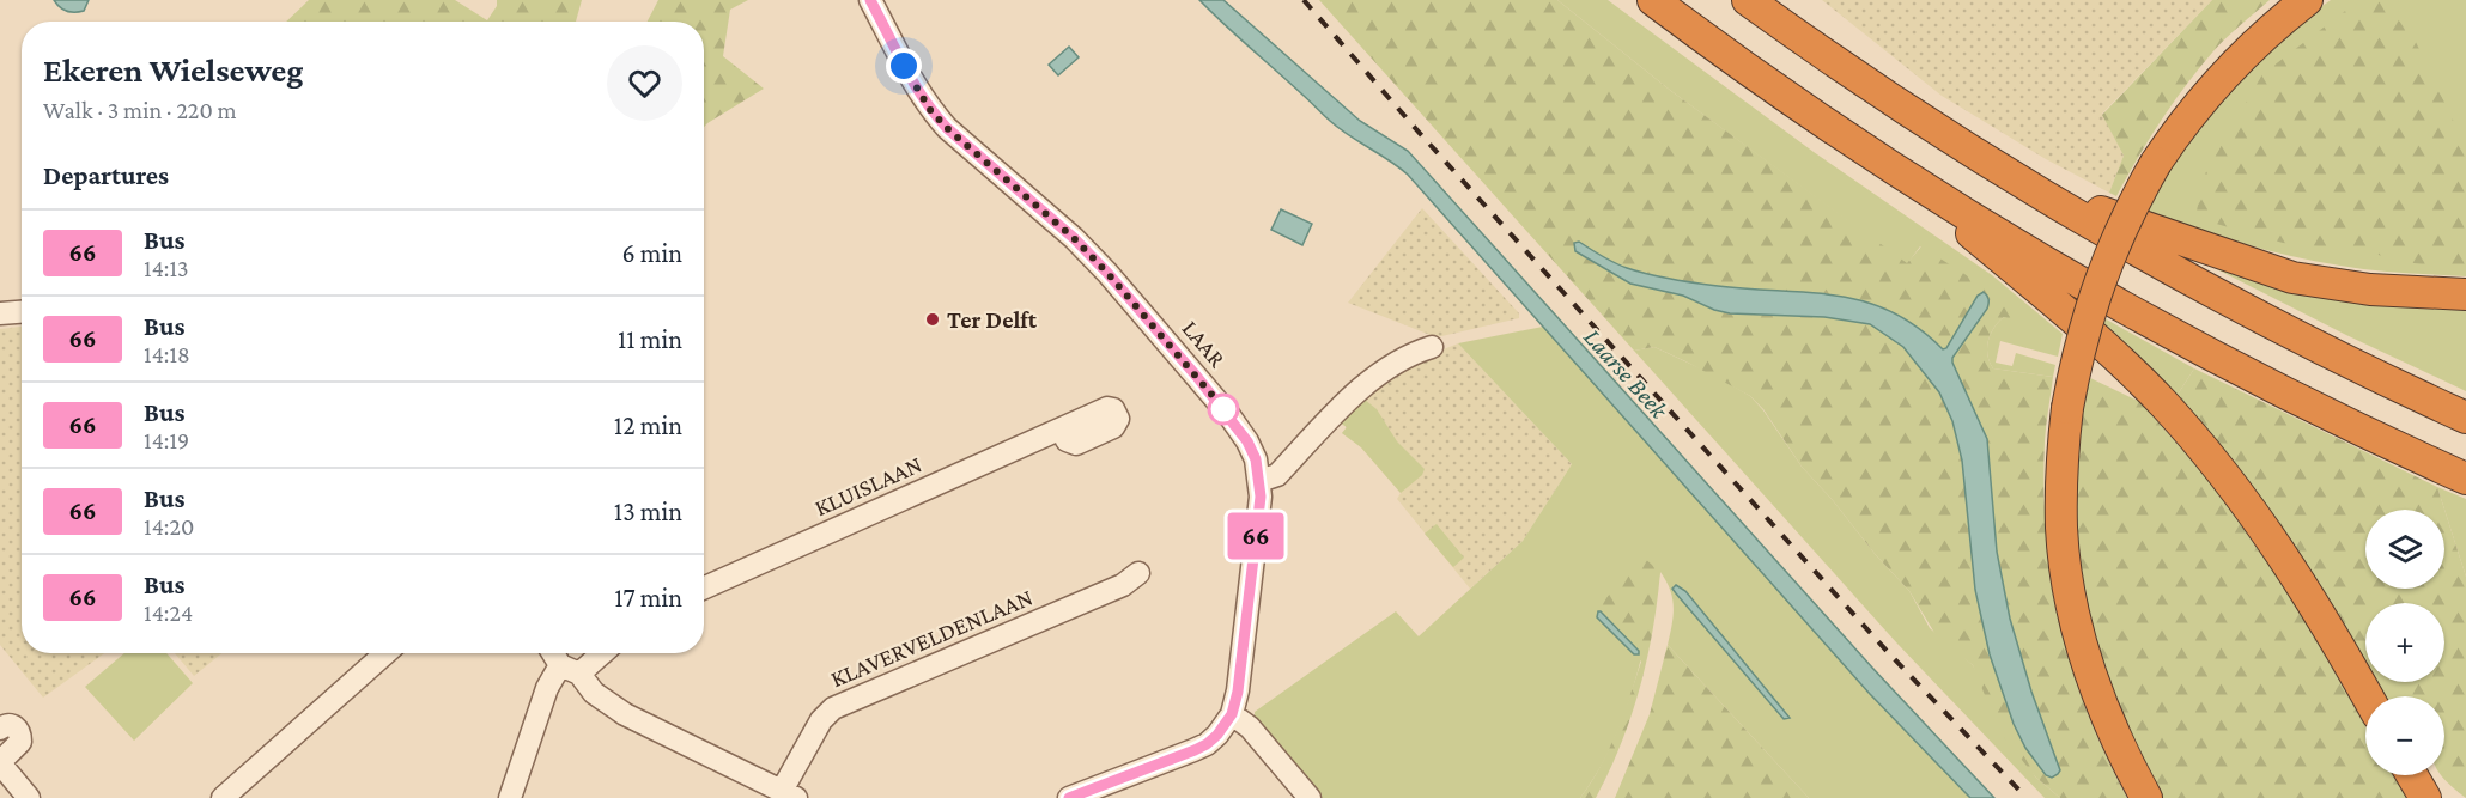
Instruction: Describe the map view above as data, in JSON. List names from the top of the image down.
{
  "streets": {
    "street": ["LAAR", "KLUISLAAN", "KLAVERVELDENLAAN"]
  },
  "water": ["Laarse Beek"],
  "places": ["Ter Delft"],
  "lines": ["bus line 66"],
  "page": {
    "on_map": "66",
    "heading": [
      ["Ekeren Wielseweg", "Walk · 3 min · 220 m"],
      "Departures"
    ],
    "list": [
      {
        "mark": "66",
        "name": "Bus",
        "note": "14:13",
        "value": "6 min"
      },
      {
        "mark": "66",
        "name": "Bus",
        "note": "14:18",
        "value": "11 min"
      },
      {
        "mark": "66",
        "name": "Bus",
        "note": "14:19",
        "value": "12 min"
      },
      {
        "mark": "66",
        "name": "Bus",
        "note": "14:20",
        "value": "13 min"
      },
      {
        "mark": "66",
        "name": "Bus",
        "note": "14:24",
        "value": "17 min"
      }
    ],
    "map_buttons": ["+", "−"]
  }
}
